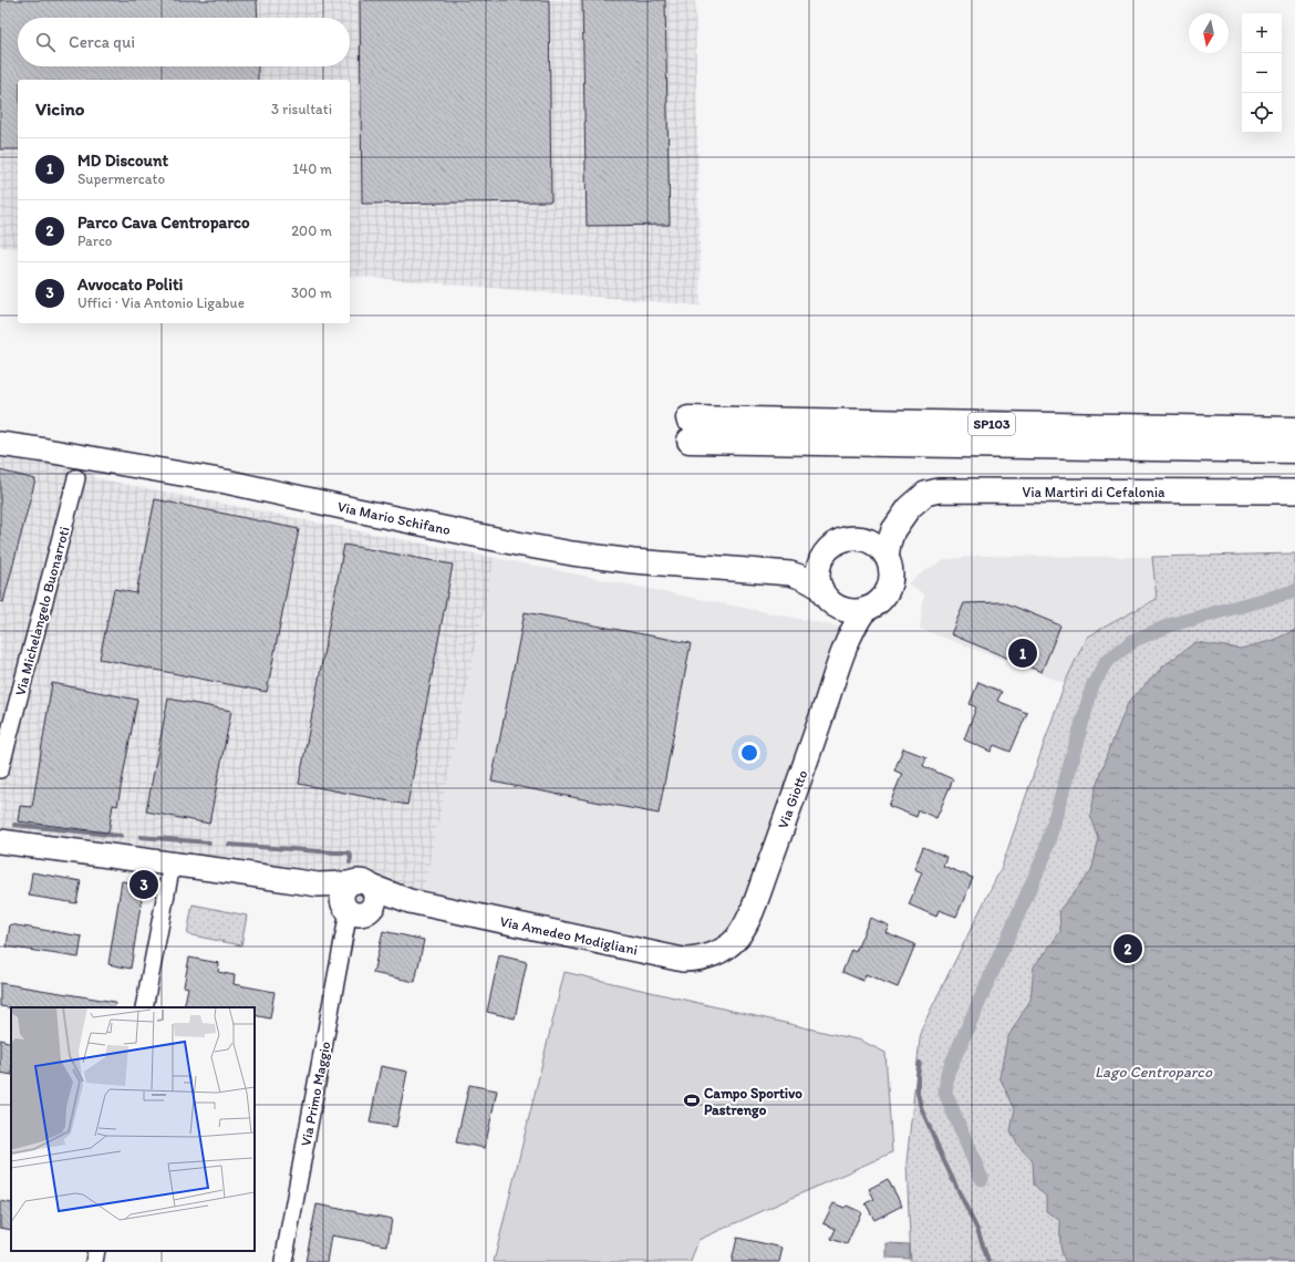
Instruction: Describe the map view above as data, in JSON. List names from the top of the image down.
{
  "streets": {
    "highway": ["SP103"],
    "street": [
      "Via Martiri di Cefalonia",
      "Via Mario Schifano",
      "Via Michelangelo Buonarroti",
      "Via Giotto",
      "Via Amedeo Modigliani",
      "Via Primo Maggio"
    ]
  },
  "crossings": [
    ["Via Martiri di Cefalonia", "Via Mario Schifano"],
    ["Via Martiri di Cefalonia", "Via Giotto"],
    ["Via Mario Schifano", "Via Giotto"],
    ["Via Giotto", "Via Amedeo Modigliani"],
    ["Via Amedeo Modigliani", "Via Primo Maggio"]
  ],
  "water": ["Lago Centroparco"],
  "places": {
    "sports": ["Campo Sportivo Pastrengo"]
  },
  "north": "bottom",
  "page": {
    "map_buttons": ["+", "−"],
    "search": "Cerca qui",
    "heading": ["Vicino", "3 risultati"],
    "list": [
      {
        "mark": "1",
        "name": "MD Discount",
        "note": "Supermercato",
        "value": "140 m"
      },
      {
        "mark": "2",
        "name": "Parco Cava Centroparco",
        "note": "Parco",
        "value": "200 m"
      },
      {
        "mark": "3",
        "name": "Avvocato Politi",
        "note": "Uffici · Via Antonio Ligabue",
        "value": "300 m"
      }
    ],
    "pins": ["1", "3", "2"]
  }
}
